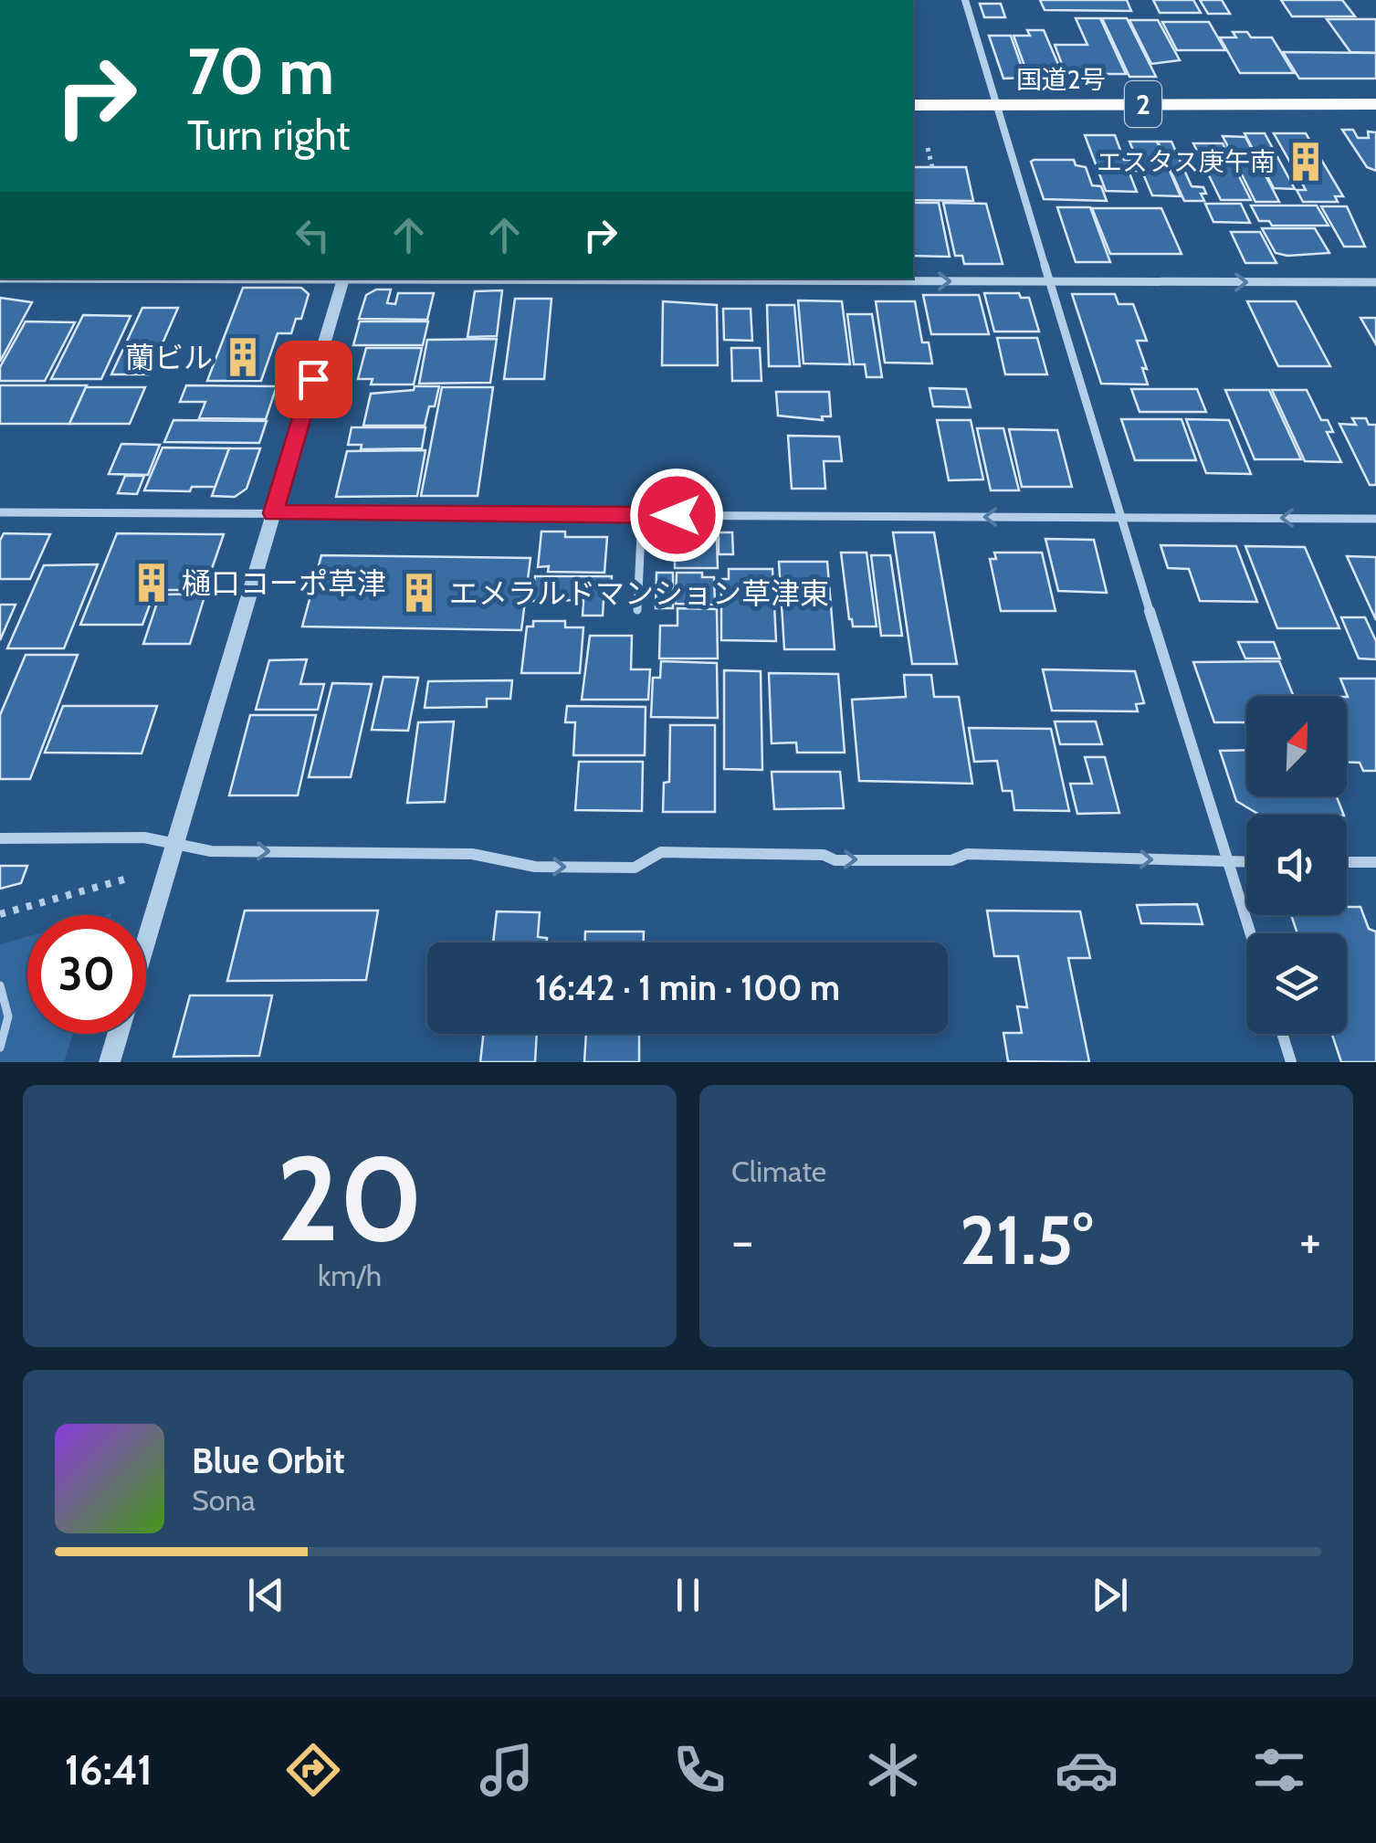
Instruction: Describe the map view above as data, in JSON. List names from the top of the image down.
{
  "streets": {
    "highway": ["国道2号", "2"]
  },
  "places": {
    "building": [
      "エスタス庚午南",
      "蘭ビル",
      "樋口コーポ草津",
      "エメラルドマンション草津東"
    ]
  },
  "north": "top right",
  "page": {
    "turn": ["70 m", "Turn right"],
    "limit": "30",
    "trip": "16:42 · 1 min · 100 m",
    "tile": [
      ["20", "km/h"],
      "Climate"
    ],
    "heat": ["−", "21.5°", "+"],
    "song": ["Blue Orbit", "Sona"],
    "tabs": "16:41"
  }
}
